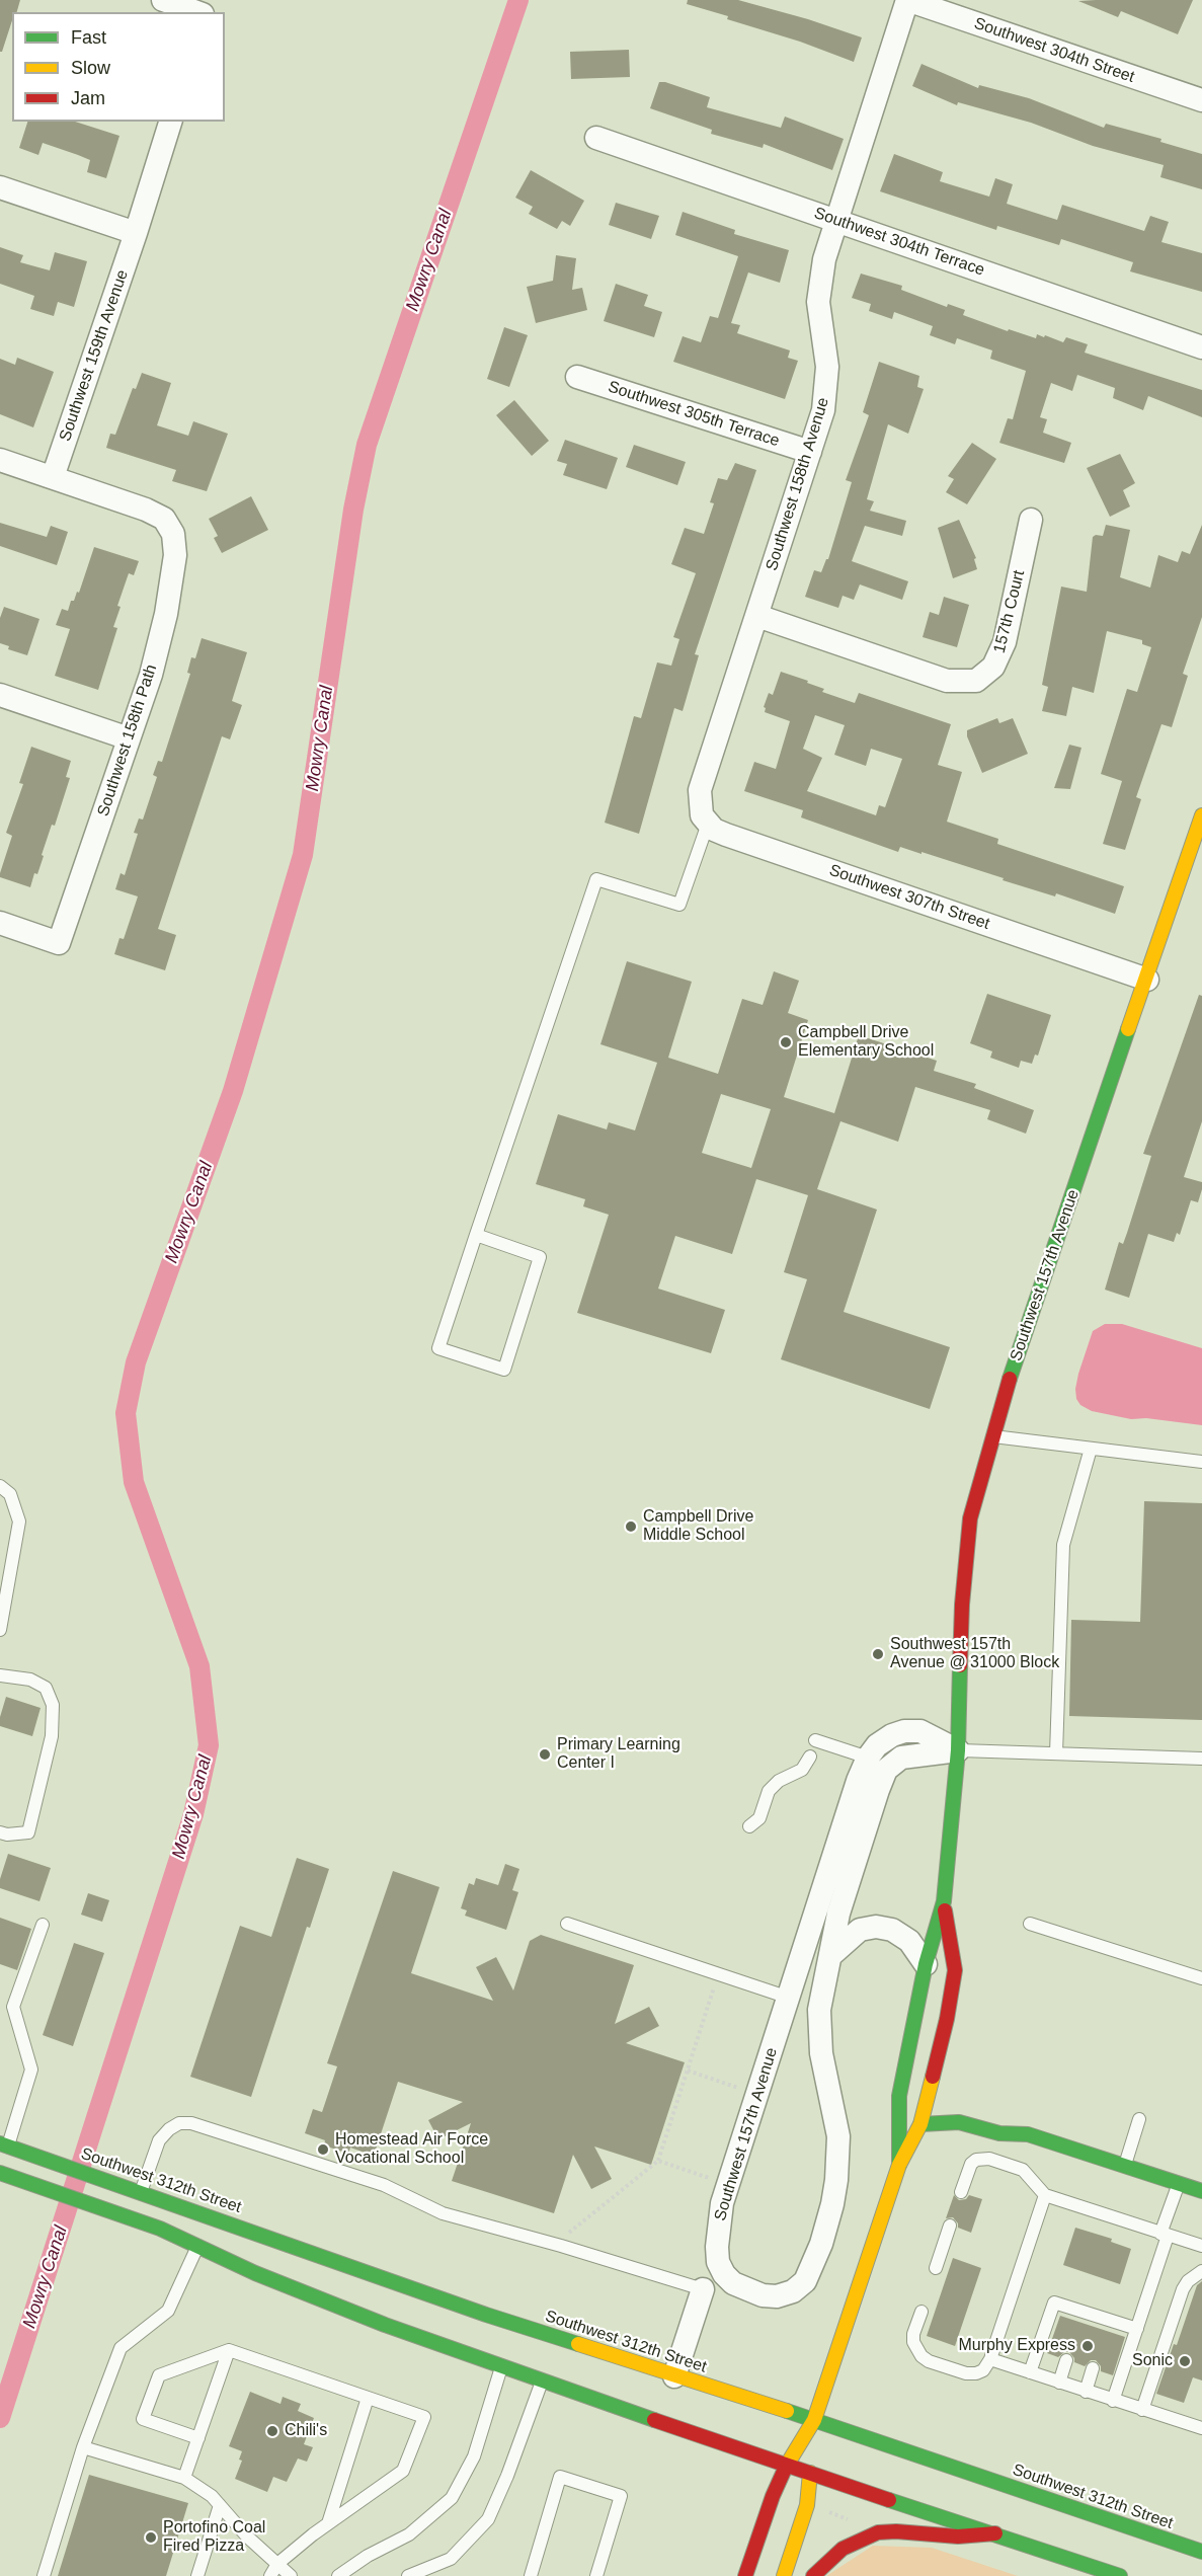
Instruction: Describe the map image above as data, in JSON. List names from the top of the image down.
{
  "streets": {
    "main road": ["Southwest 157th Avenue", "Southwest 312th Street"],
    "street": [
      "Southwest 304th Street",
      "Southwest 304th Terrace",
      "Southwest 159th Avenue",
      "Southwest 305th Terrace",
      "Southwest 158th Avenue",
      "157th Court",
      "Southwest 158th Path",
      "Southwest 307th Street"
    ]
  },
  "crossings": [
    ["Southwest 304th Street", "Southwest 158th Avenue"],
    ["Southwest 304th Terrace", "Southwest 158th Avenue"],
    ["Southwest 159th Avenue", "Southwest 158th Path"],
    ["Southwest 305th Terrace", "Southwest 158th Avenue"],
    ["Southwest 158th Avenue", "157th Court"],
    ["Southwest 158th Avenue", "Southwest 307th Street"],
    ["Southwest 307th Street", "Southwest 157th Avenue"],
    ["Southwest 157th Avenue", "Southwest 312th Street"]
  ],
  "water": ["Mowry Canal"],
  "places": [
    "Campbell Drive Elementary School",
    "Campbell Drive Middle School",
    "Southwest 157th Avenue @ 31000 Block",
    "Primary Learning Center I",
    "Homestead Air Force Vocational School",
    "Murphy Express",
    "Sonic",
    "Chili's",
    "Portofino Coal Fired Pizza"
  ],
  "legend": ["Fast", "Slow", "Jam"]
}
